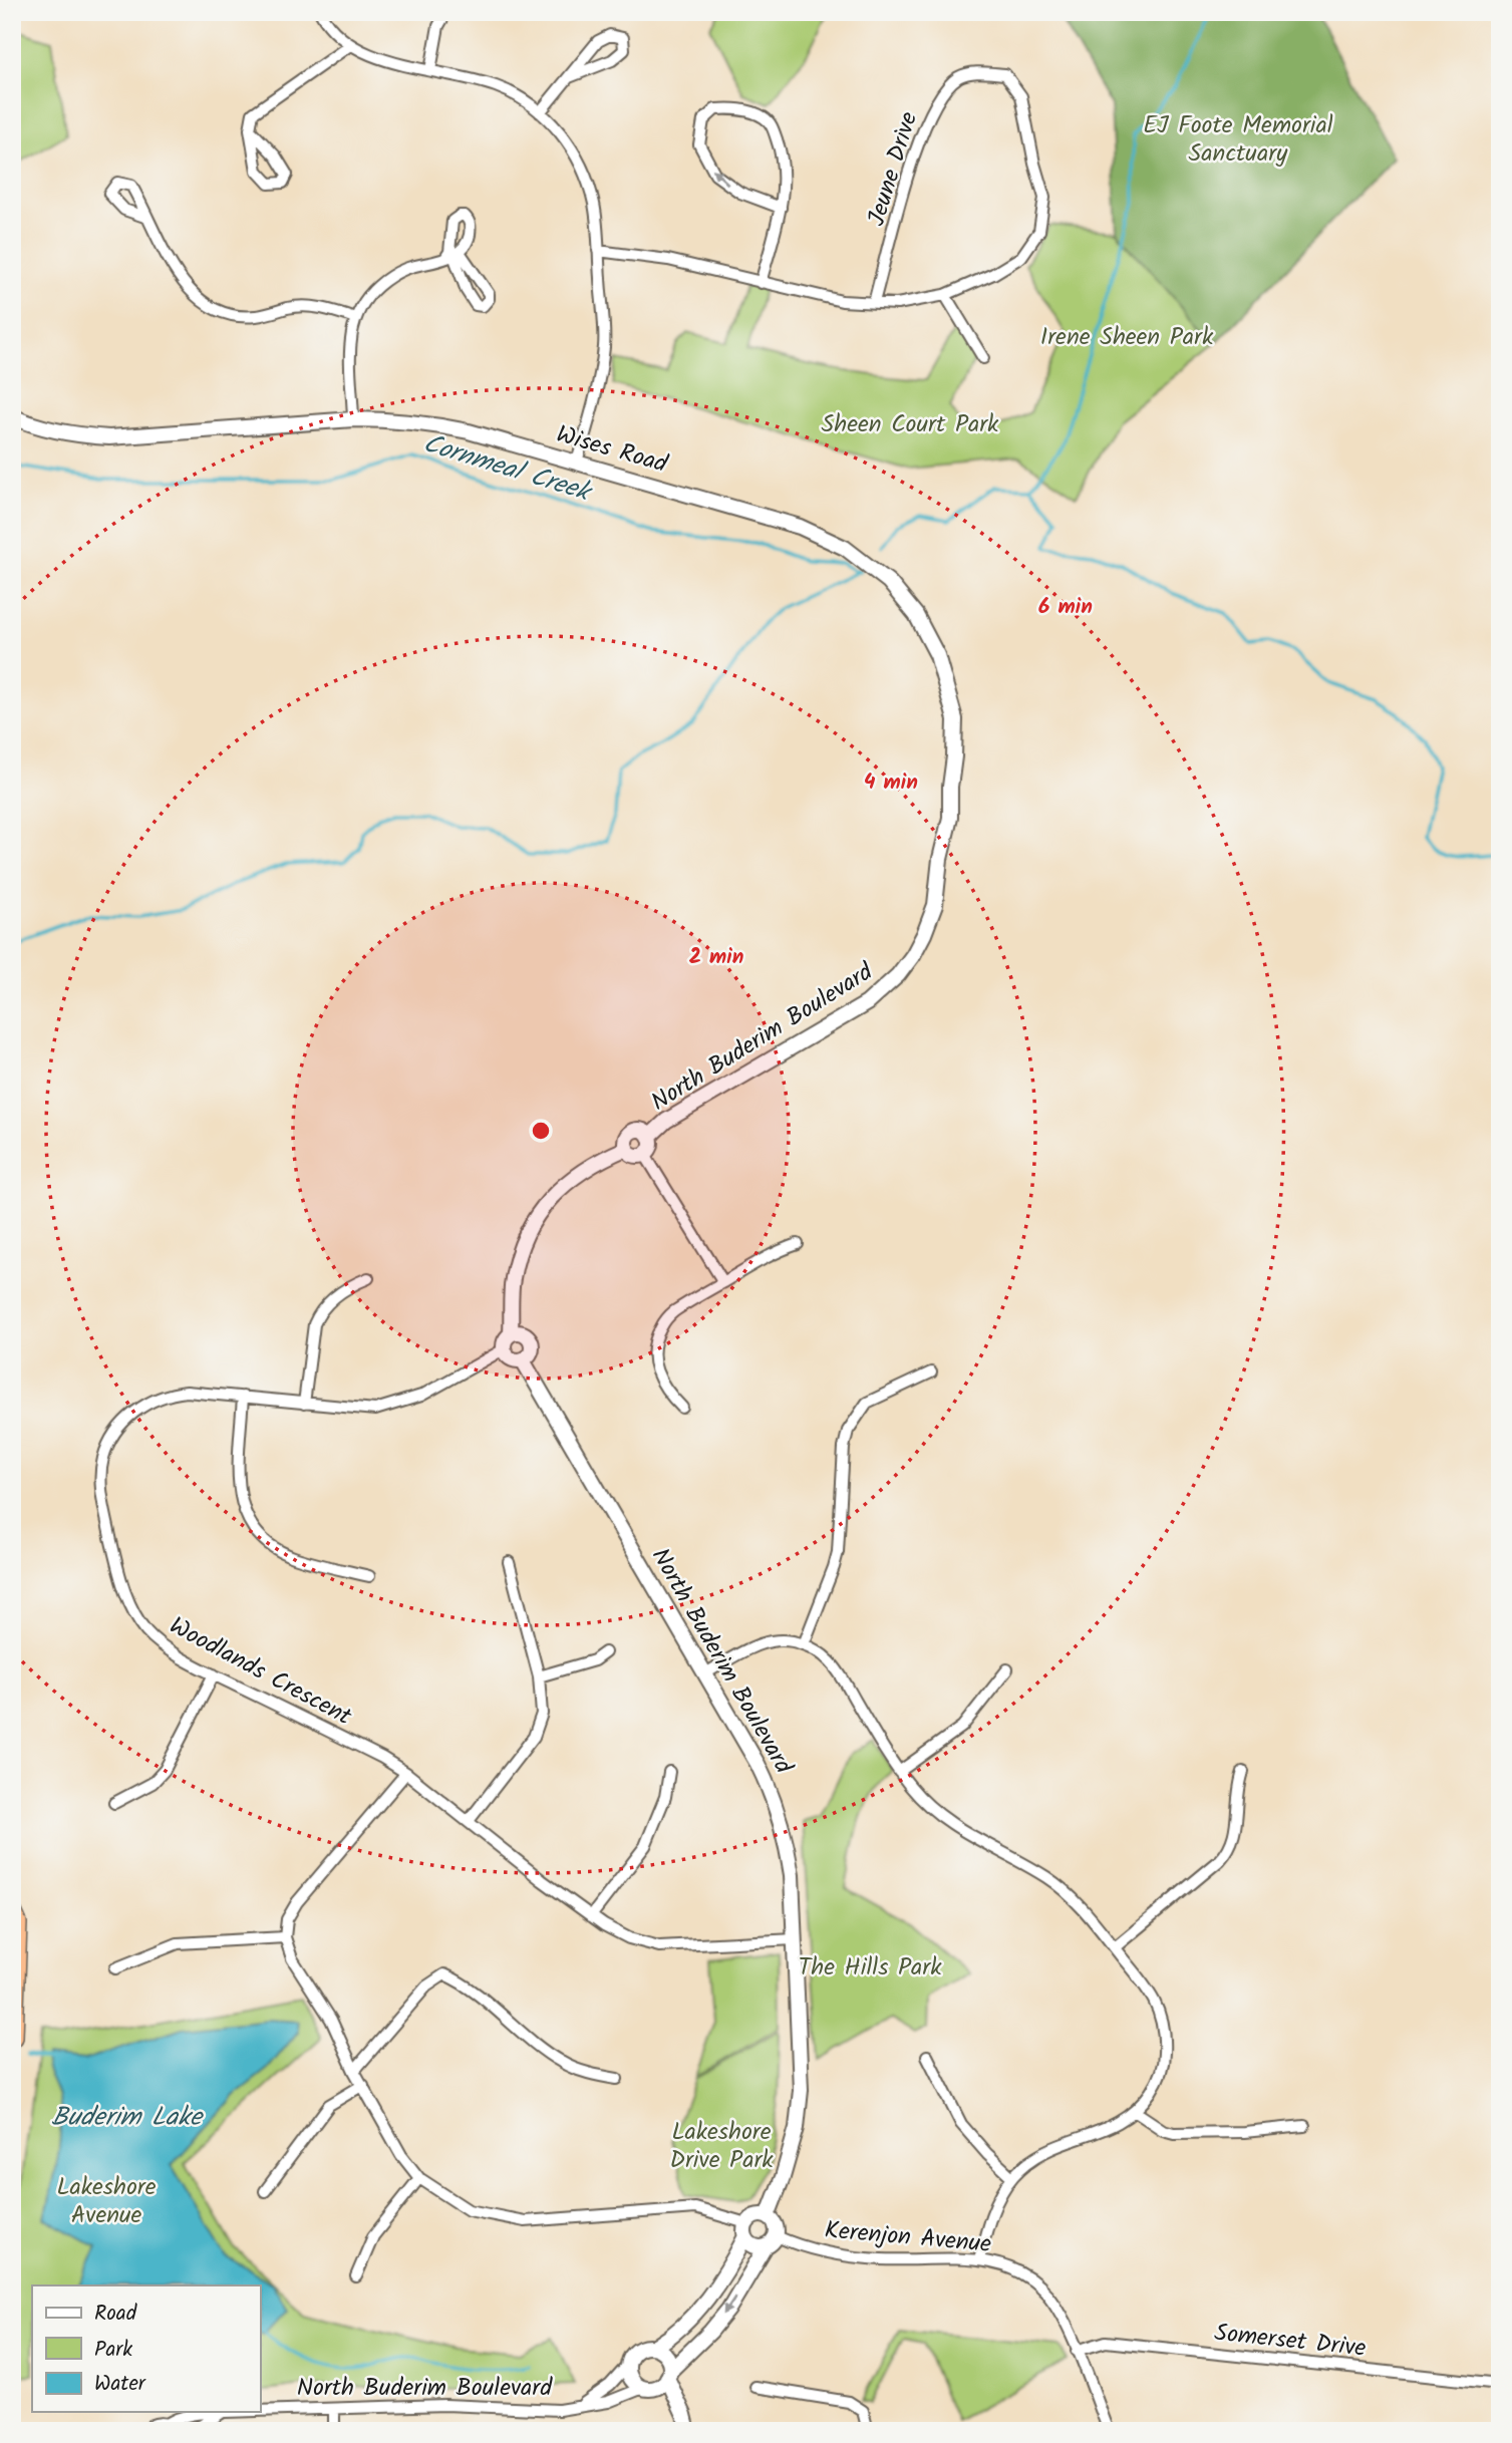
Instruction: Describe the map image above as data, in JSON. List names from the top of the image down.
{
  "streets": {
    "street": [
      "Jeune Drive",
      "Wises Road",
      "North Buderim Boulevard",
      "Woodlands Crescent",
      "Kerenjon Avenue",
      "Somerset Drive"
    ]
  },
  "crossings": [
    ["Wises Road", "North Buderim Boulevard"],
    ["North Buderim Boulevard", "Woodlands Crescent"],
    ["North Buderim Boulevard", "Kerenjon Avenue"],
    ["Kerenjon Avenue", "Somerset Drive"]
  ],
  "water": ["Cornmeal Creek", "Buderim Lake"],
  "parks": [
    "EJ Foote Memorial Sanctuary",
    "Irene Sheen Park",
    "Sheen Court Park",
    "The Hills Park",
    "Lakeshore Drive Park",
    "Lakeshore Avenue"
  ],
  "legend": ["Road", "Park", "Water"],
  "rings": ["6 min", "4 min", "2 min"]
}
